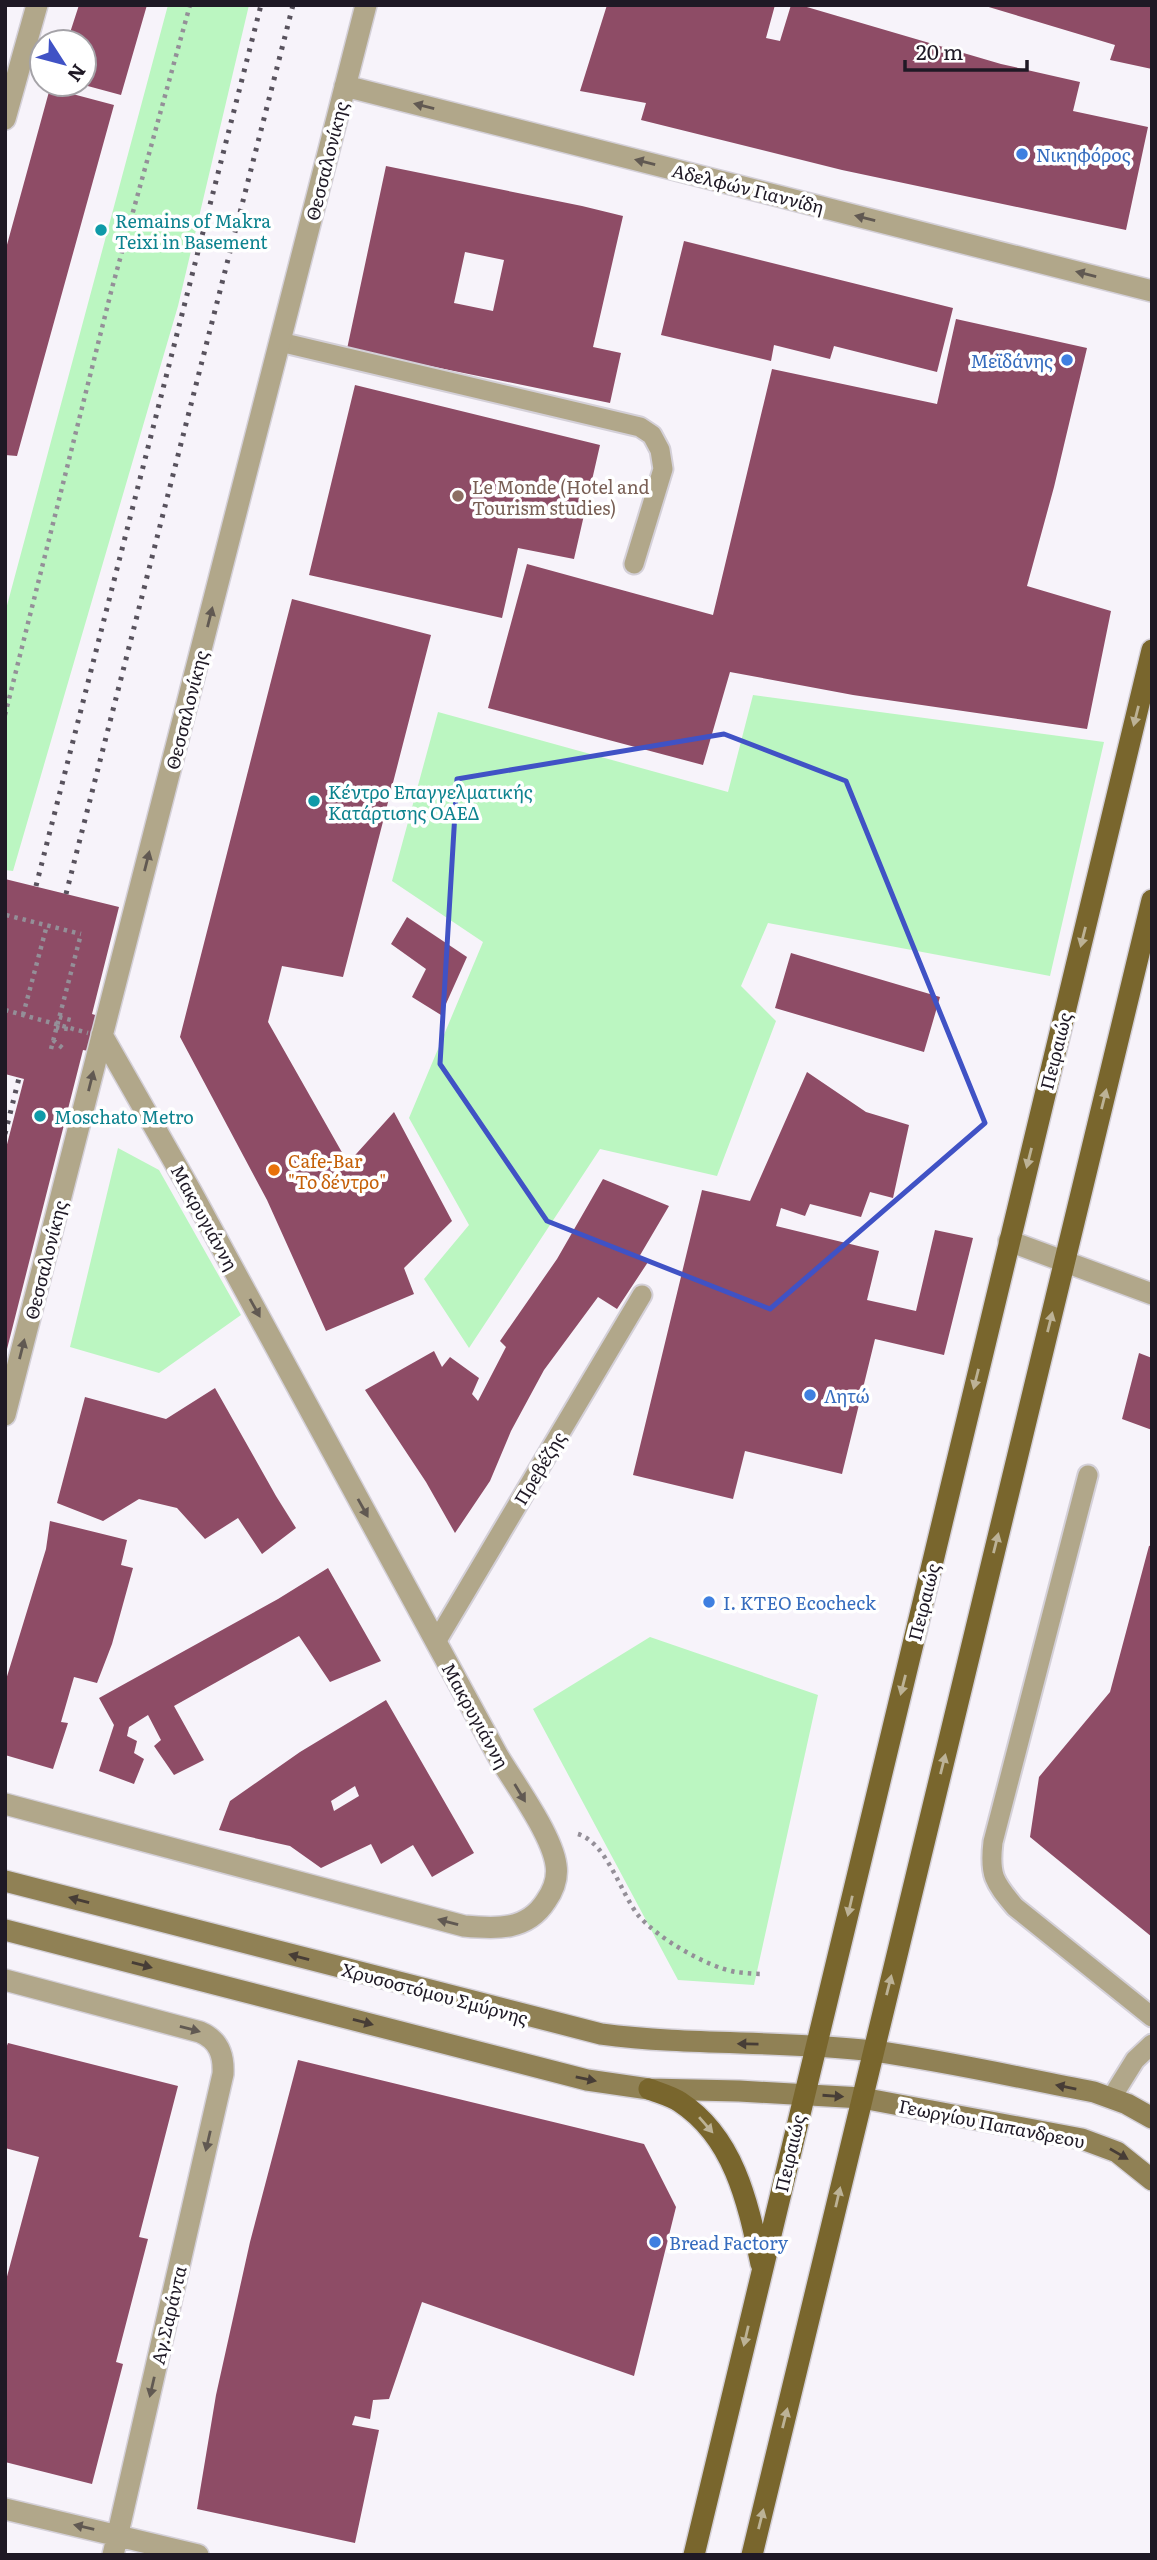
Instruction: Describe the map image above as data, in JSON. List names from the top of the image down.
{
  "streets": {
    "main road": ["Πειραιώς", "Χρυσοστόμου Σμύρνης", "Γεωργίου Παπανδρεου"],
    "street": [
      "Θεσσαλονίκης",
      "Αδελφών Γιαννίδη",
      "Μακρυγιάννη",
      "Αγ.Σαράντα"
    ],
    "lane": ["Πρεβέζης"]
  },
  "crossings": [
    ["Θεσσαλονίκης", "Αδελφών Γιαννίδη"],
    ["Θεσσαλονίκης", "Μακρυγιάννη"],
    ["Πειραιώς", "Χρυσοστόμου Σμύρνης"],
    ["Μακρυγιάννη", "Πρεβέζης"]
  ],
  "one_way": ["Θεσσαλονίκης", "Αδελφών Γιαννίδη"],
  "places": [
    "Νικηφόρος",
    "Remains of Makra Teixi in Basement",
    "Μεϊδάνης",
    "Le Monde (Hotel and Tourism studies)",
    "Κέντρο Επαγγελματικής Κατάρτισης ΟΑΕΔ",
    "Moschato Metro",
    "Cafe-Bar \"Το δέντρο\"",
    "Λητώ",
    "Ι. ΚΤΕΟ Ecocheck",
    "Bread Factory"
  ],
  "scale_bar": "20 m",
  "north": "bottom right"
}
